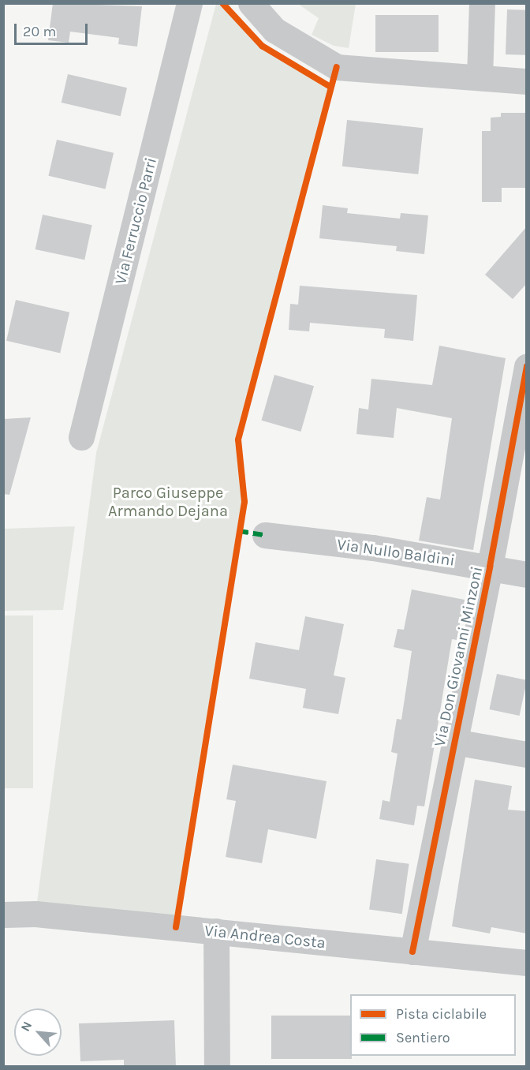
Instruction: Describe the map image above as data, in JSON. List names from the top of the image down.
{
  "streets": {
    "street": [
      "Via Ferruccio Parri",
      "Via Nullo Baldini",
      "Via Don Giovanni Minzoni",
      "Via Andrea Costa"
    ]
  },
  "crossings": [
    ["Via Nullo Baldini", "Via Don Giovanni Minzoni"],
    ["Via Don Giovanni Minzoni", "Via Andrea Costa"]
  ],
  "parks": ["Parco Giuseppe Armando Dejana"],
  "legend": ["Pista ciclabile", "Sentiero"],
  "scale_bar": "20 m",
  "north": "top left"
}
